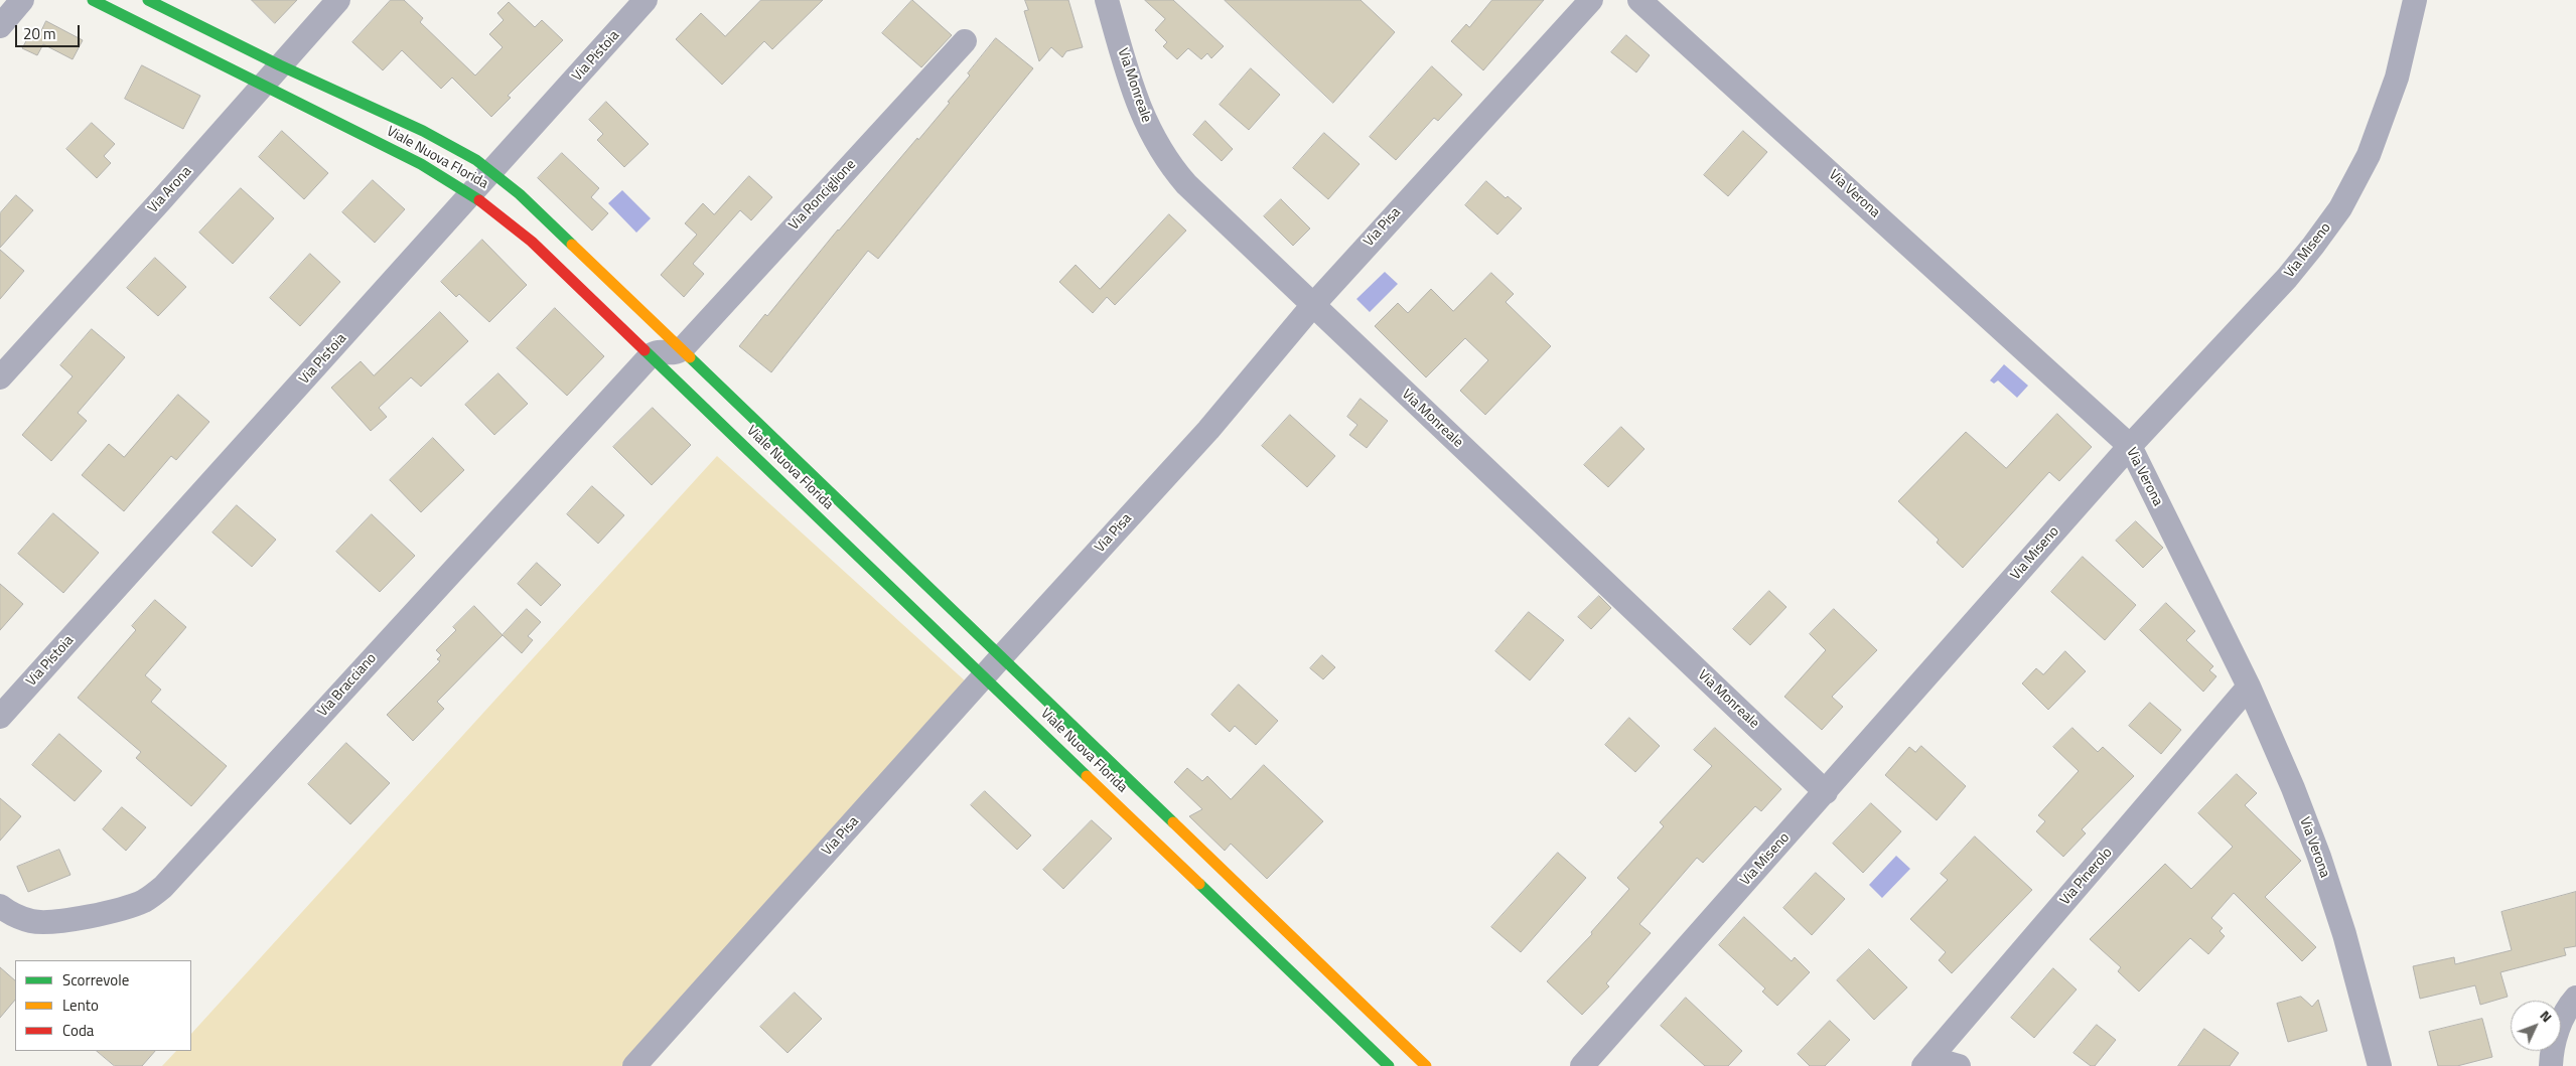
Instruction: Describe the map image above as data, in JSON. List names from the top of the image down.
{
  "streets": {
    "street": [
      "Via Pistoia",
      "Via Monreale",
      "Viale Nuova Florida",
      "Via Arona",
      "Via Verona",
      "Via Ronciglione",
      "Via Pisa",
      "Via Miseno",
      "Via Bracciano",
      "Via Pinerolo"
    ]
  },
  "crossings": [
    ["Via Pistoia", "Viale Nuova Florida"],
    ["Via Monreale", "Via Pisa"],
    ["Via Monreale", "Via Miseno"],
    ["Viale Nuova Florida", "Via Arona"],
    ["Viale Nuova Florida", "Via Ronciglione"],
    ["Viale Nuova Florida", "Via Pisa"],
    ["Viale Nuova Florida", "Via Bracciano"],
    ["Via Verona", "Via Miseno"],
    ["Via Verona", "Via Pinerolo"]
  ],
  "legend": ["Scorrevole", "Lento", "Coda"],
  "scale_bar": "20 m",
  "north": "top right"
}
